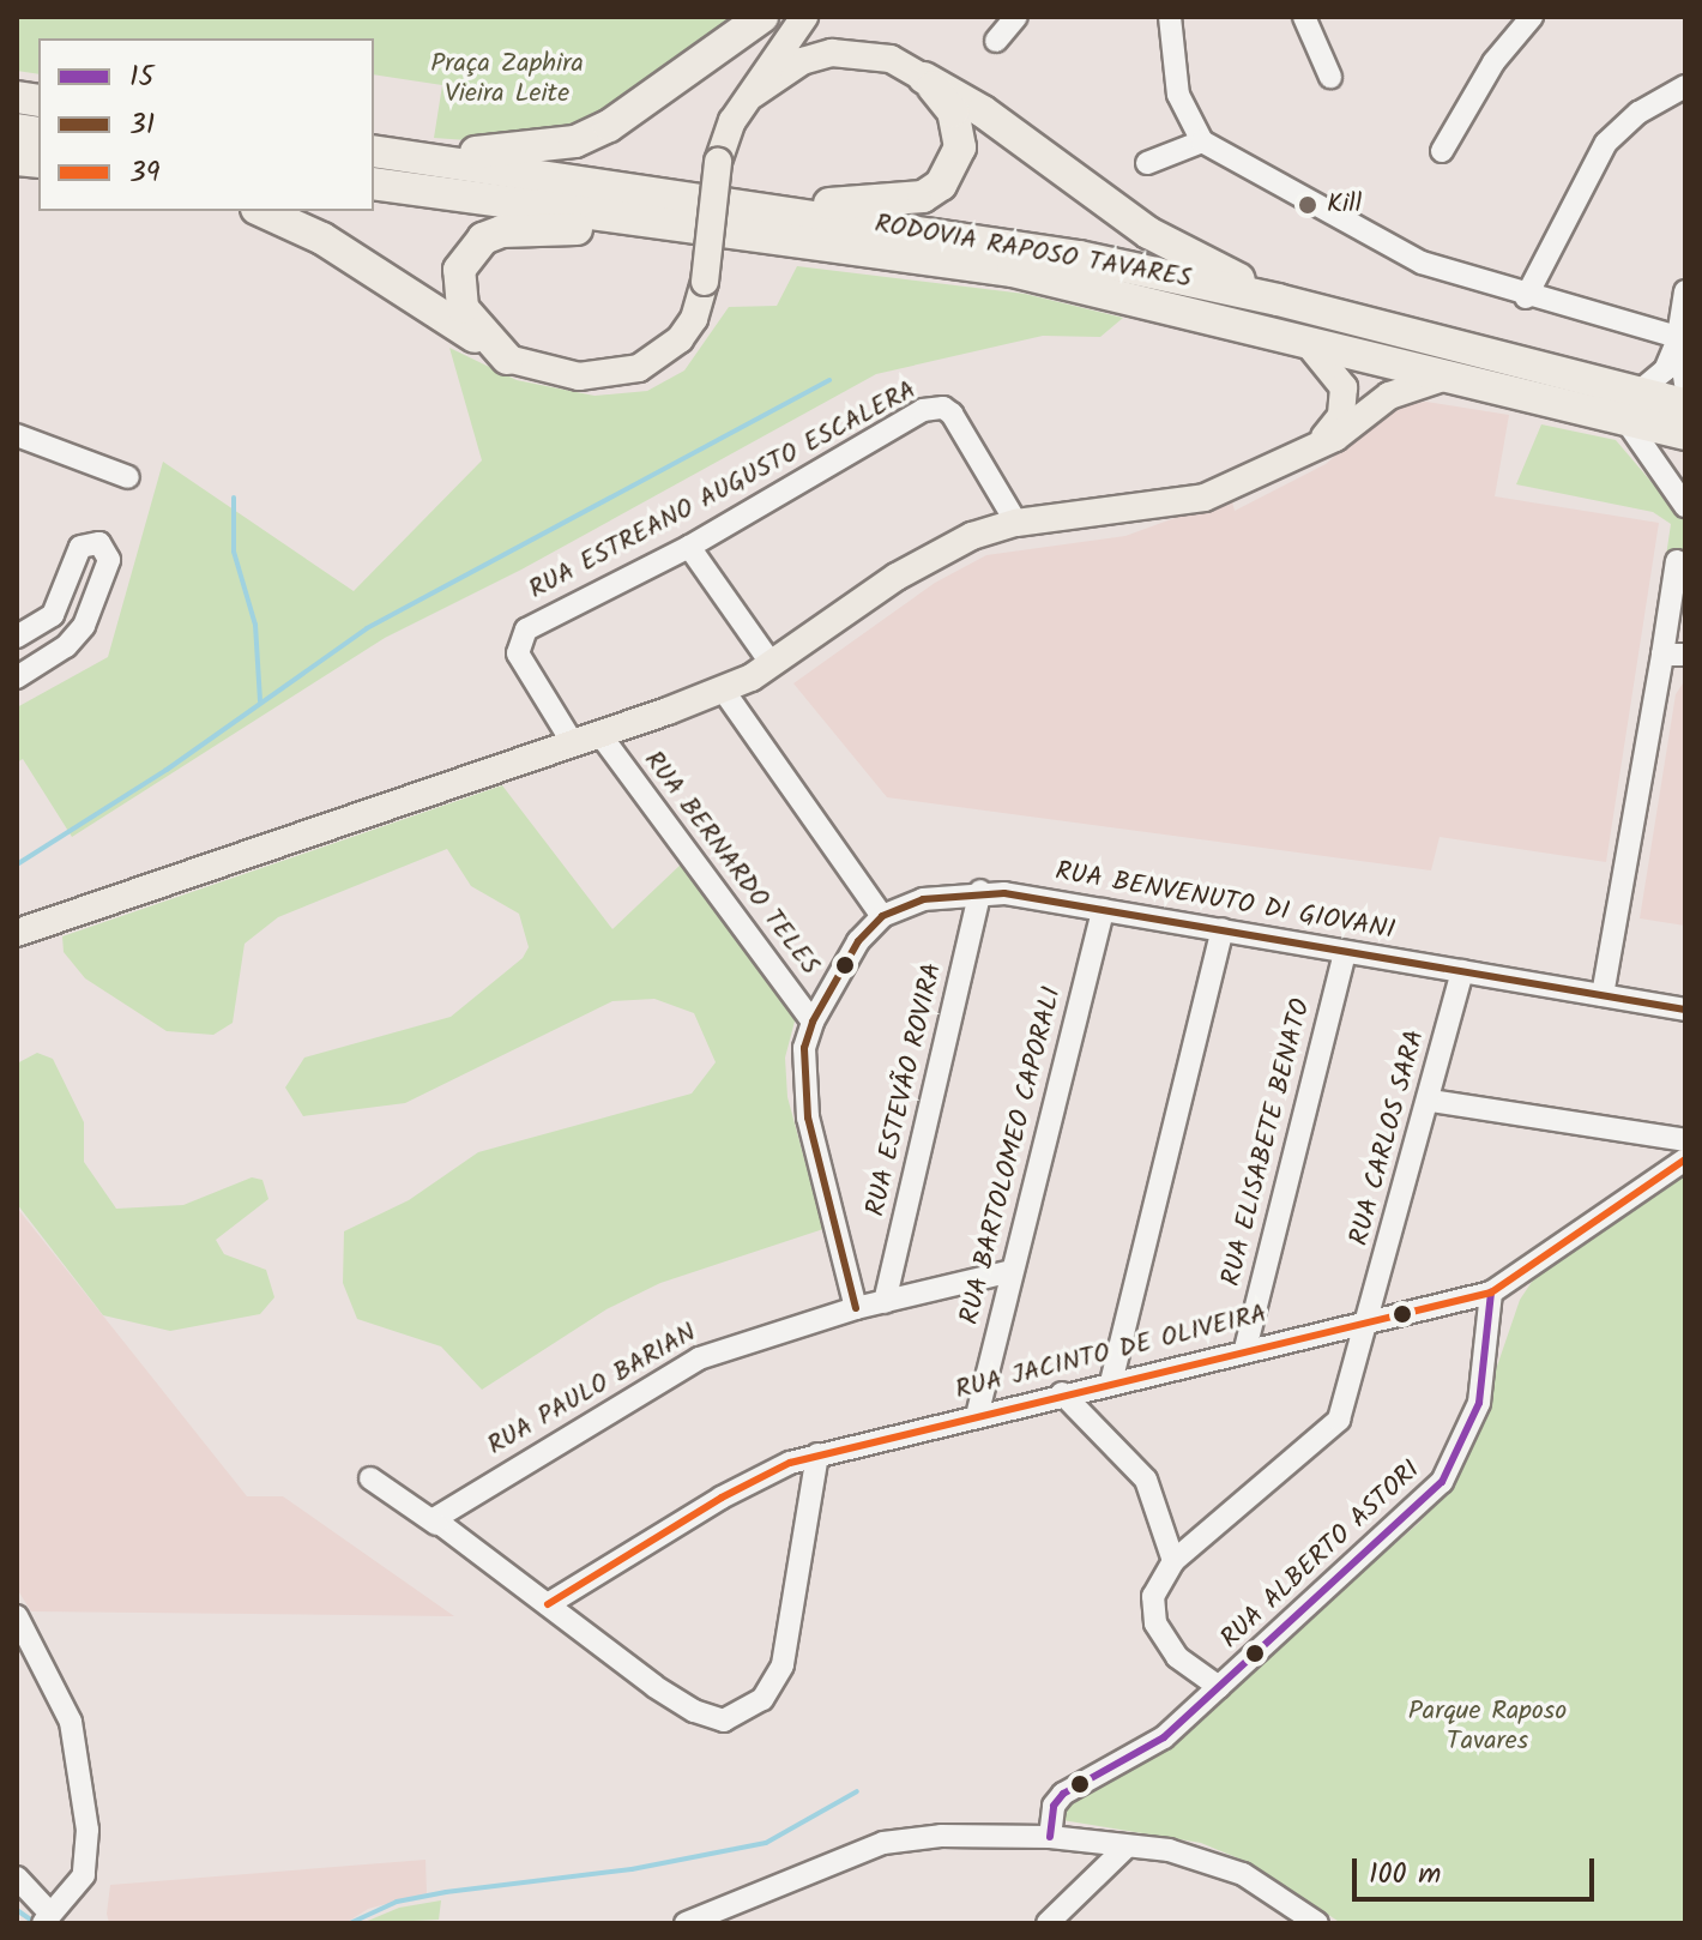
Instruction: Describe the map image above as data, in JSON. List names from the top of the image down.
{
  "streets": {
    "highway": ["RODOVIA RAPOSO TAVARES"],
    "street": [
      "RUA ESTREANO AUGUSTO ESCALERA",
      "RUA BERNARDO TELES",
      "RUA BENVENUTO DI GIOVANI",
      "RUA ESTEVÃO ROVIRA",
      "RUA CARLOS SARA",
      "RUA ELISABETE BENATO",
      "RUA BARTOLOMEO CAPORALI",
      "RUA JACINTO DE OLIVEIRA",
      "RUA PAULO BARIAN",
      "RUA ALBERTO ASTORI"
    ]
  },
  "crossings": [
    ["RUA BERNARDO TELES", "RUA BENVENUTO DI GIOVANI"],
    ["RUA BENVENUTO DI GIOVANI", "RUA ESTEVÃO ROVIRA"],
    ["RUA BENVENUTO DI GIOVANI", "RUA CARLOS SARA"],
    ["RUA BENVENUTO DI GIOVANI", "RUA ELISABETE BENATO"],
    ["RUA BENVENUTO DI GIOVANI", "RUA BARTOLOMEO CAPORALI"],
    ["RUA ESTEVÃO ROVIRA", "RUA PAULO BARIAN"],
    ["RUA CARLOS SARA", "RUA JACINTO DE OLIVEIRA"],
    ["RUA CARLOS SARA", "RUA ALBERTO ASTORI"],
    ["RUA ELISABETE BENATO", "RUA JACINTO DE OLIVEIRA"],
    ["RUA BARTOLOMEO CAPORALI", "RUA JACINTO DE OLIVEIRA"],
    ["RUA BARTOLOMEO CAPORALI", "RUA PAULO BARIAN"],
    ["RUA JACINTO DE OLIVEIRA", "RUA ALBERTO ASTORI"]
  ],
  "parks": ["Praça Zaphira Vieira Leite", "Parque Raposo Tavares"],
  "places": ["Kill"],
  "lines": ["transit line 31", "transit line 39", "transit line 15"],
  "legend": ["15", "31", "39"],
  "scale_bar": "100 m"
}
